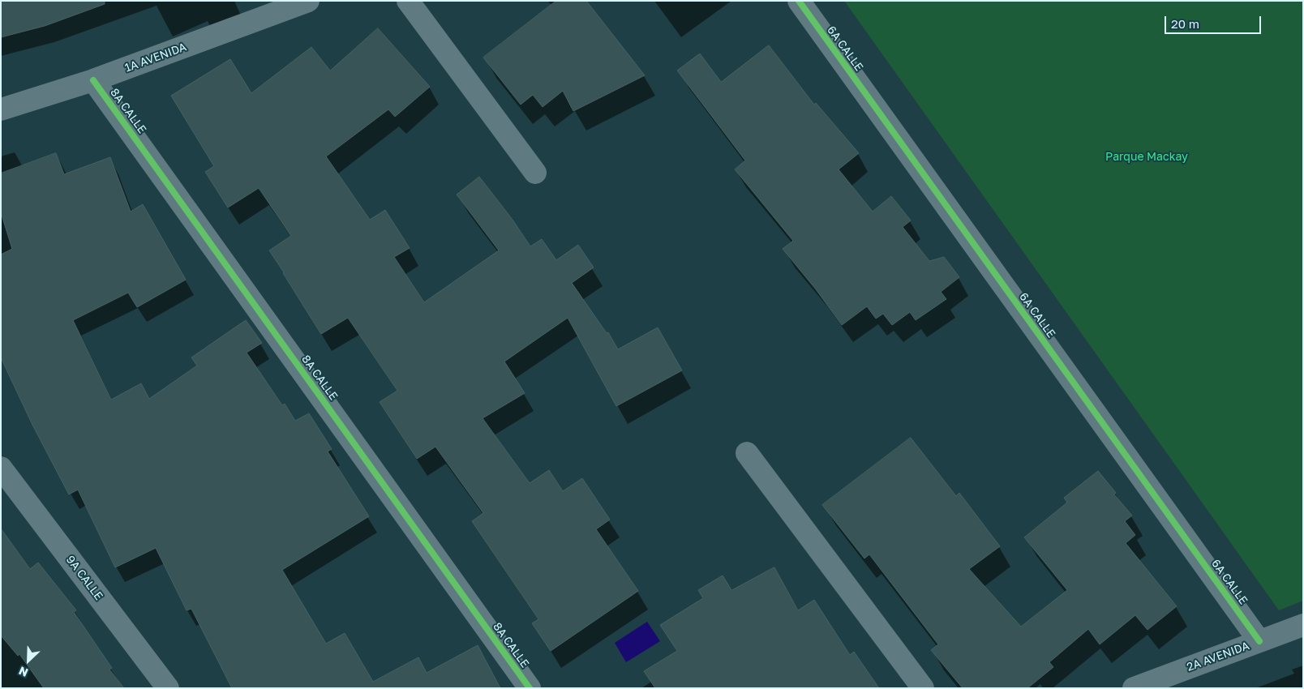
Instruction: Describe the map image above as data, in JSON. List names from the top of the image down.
{
  "streets": {
    "street": [
      "6A CALLE",
      "1A AVENIDA",
      "8A CALLE",
      "9A CALLE",
      "2A AVENIDA"
    ]
  },
  "crossings": [
    ["6A CALLE", "2A AVENIDA"],
    ["1A AVENIDA", "8A CALLE"]
  ],
  "parks": ["Parque Mackay"],
  "scale_bar": "20 m",
  "north": "bottom left"
}
